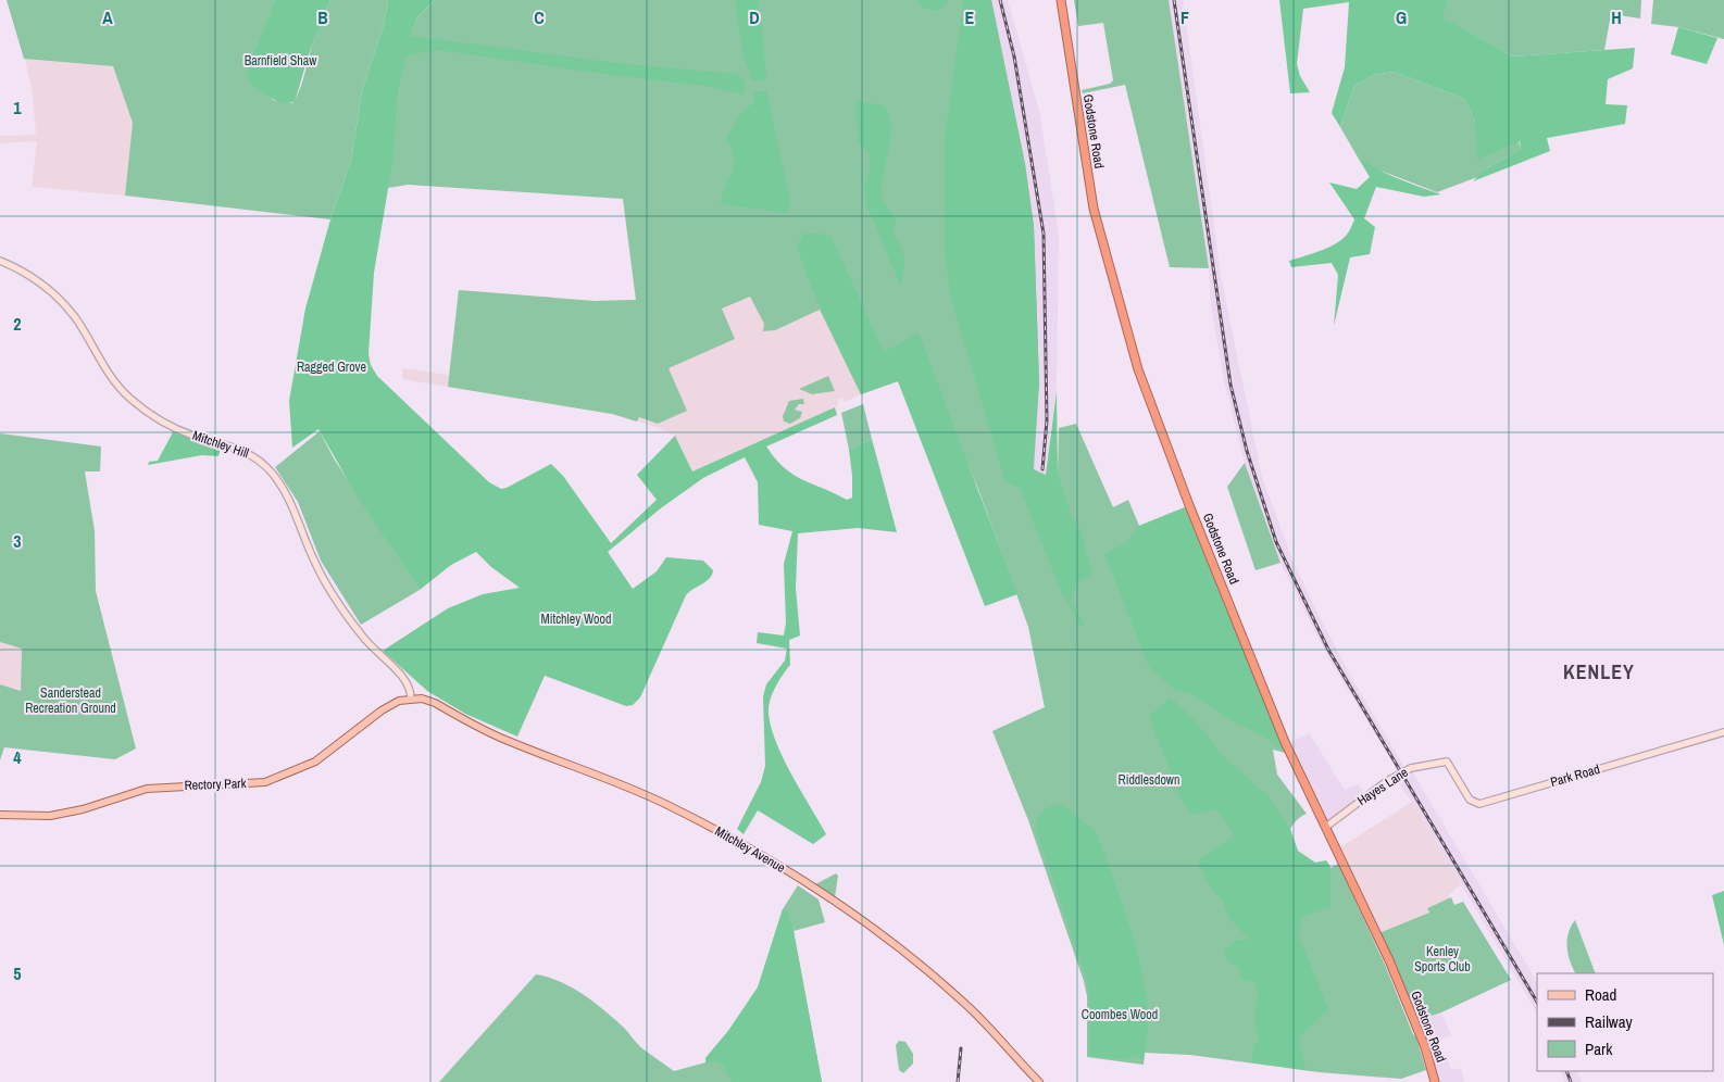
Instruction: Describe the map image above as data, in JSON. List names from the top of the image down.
{
  "streets": {
    "highway": ["Godstone Road"],
    "main road": ["Rectory Park", "Mitchley Avenue"],
    "street": ["Mitchley Hill", "Park Road", "Hayes Lane"]
  },
  "crossings": [
    ["Godstone Road", "Hayes Lane"],
    ["Mitchley Hill", "Rectory Park"],
    ["Mitchley Hill", "Mitchley Avenue"],
    ["Park Road", "Hayes Lane"],
    ["Rectory Park", "Mitchley Avenue"]
  ],
  "districts": ["KENLEY"],
  "parks": [
    "Barnfield Shaw",
    "Ragged Grove",
    "Mitchley Wood",
    "Sanderstead Recreation Ground",
    "Riddlesdown",
    "Kenley Sports Club",
    "Coombes Wood"
  ],
  "legend": ["Road", "Railway", "Park"],
  "grid": {
    "columns": [
      "A",
      "B",
      "C",
      "D",
      "E",
      "F",
      "G",
      "H"
    ],
    "rows": [
      "1",
      "2",
      "3",
      "4",
      "5"
    ]
  }
}
